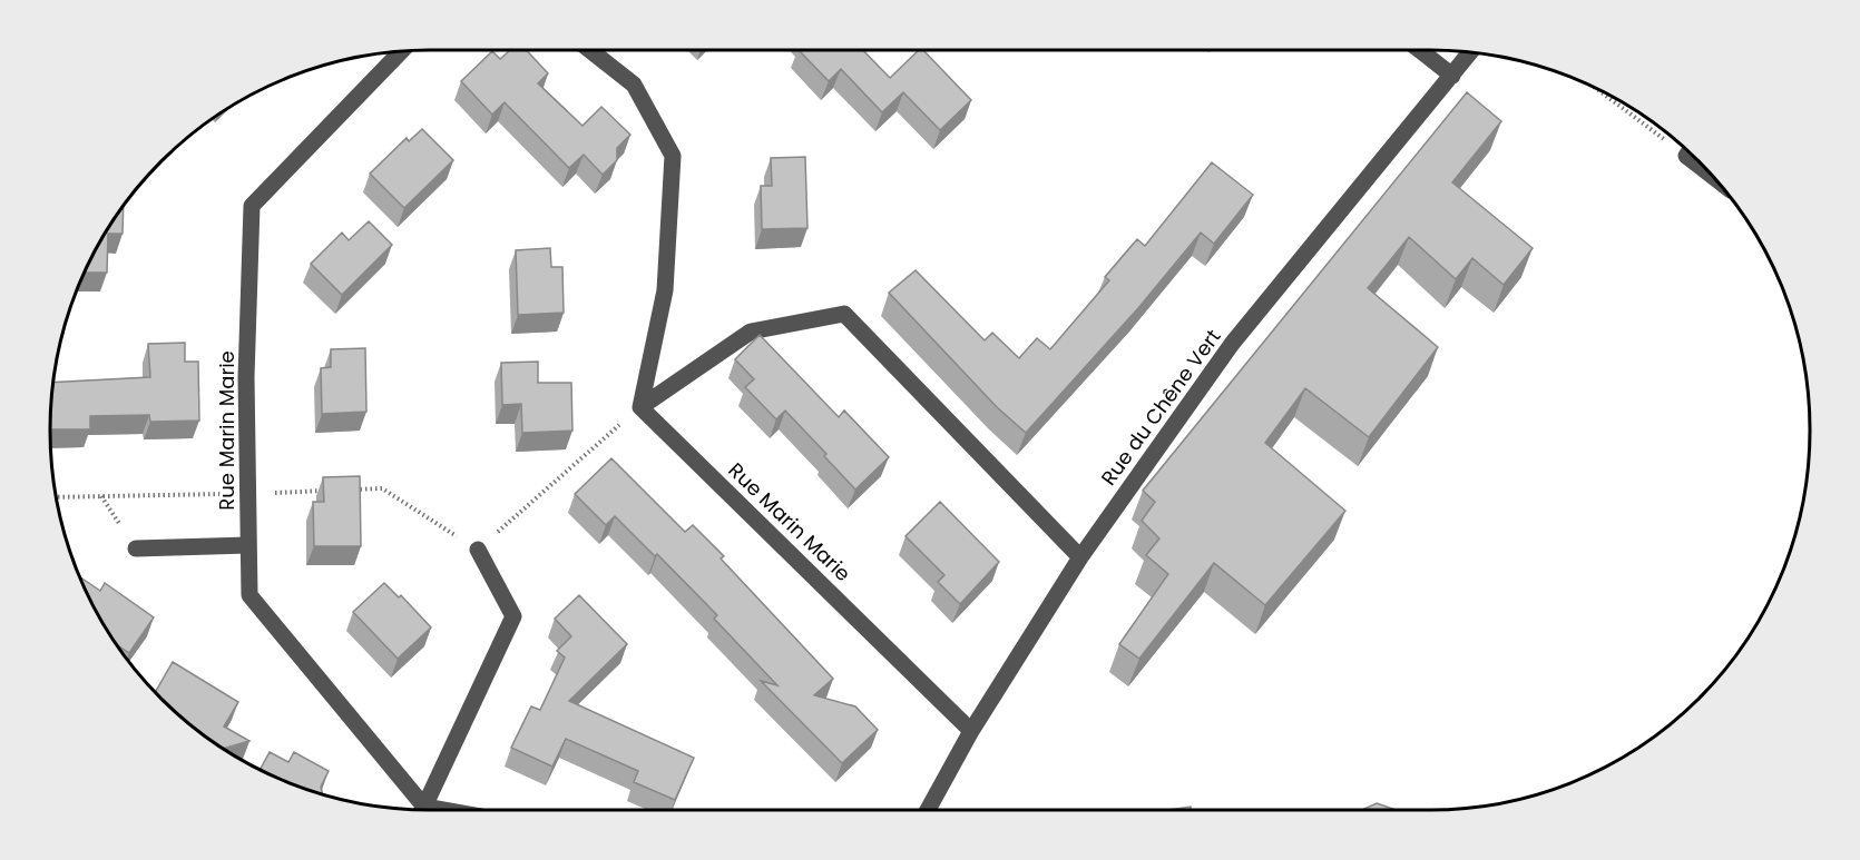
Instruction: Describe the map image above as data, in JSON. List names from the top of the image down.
{
  "streets": {
    "street": ["Rue du Chêne Vert", "Rue Marin Marie"]
  },
  "crossings": [
    ["Rue du Chêne Vert", "Rue Marin Marie"]
  ]
}
